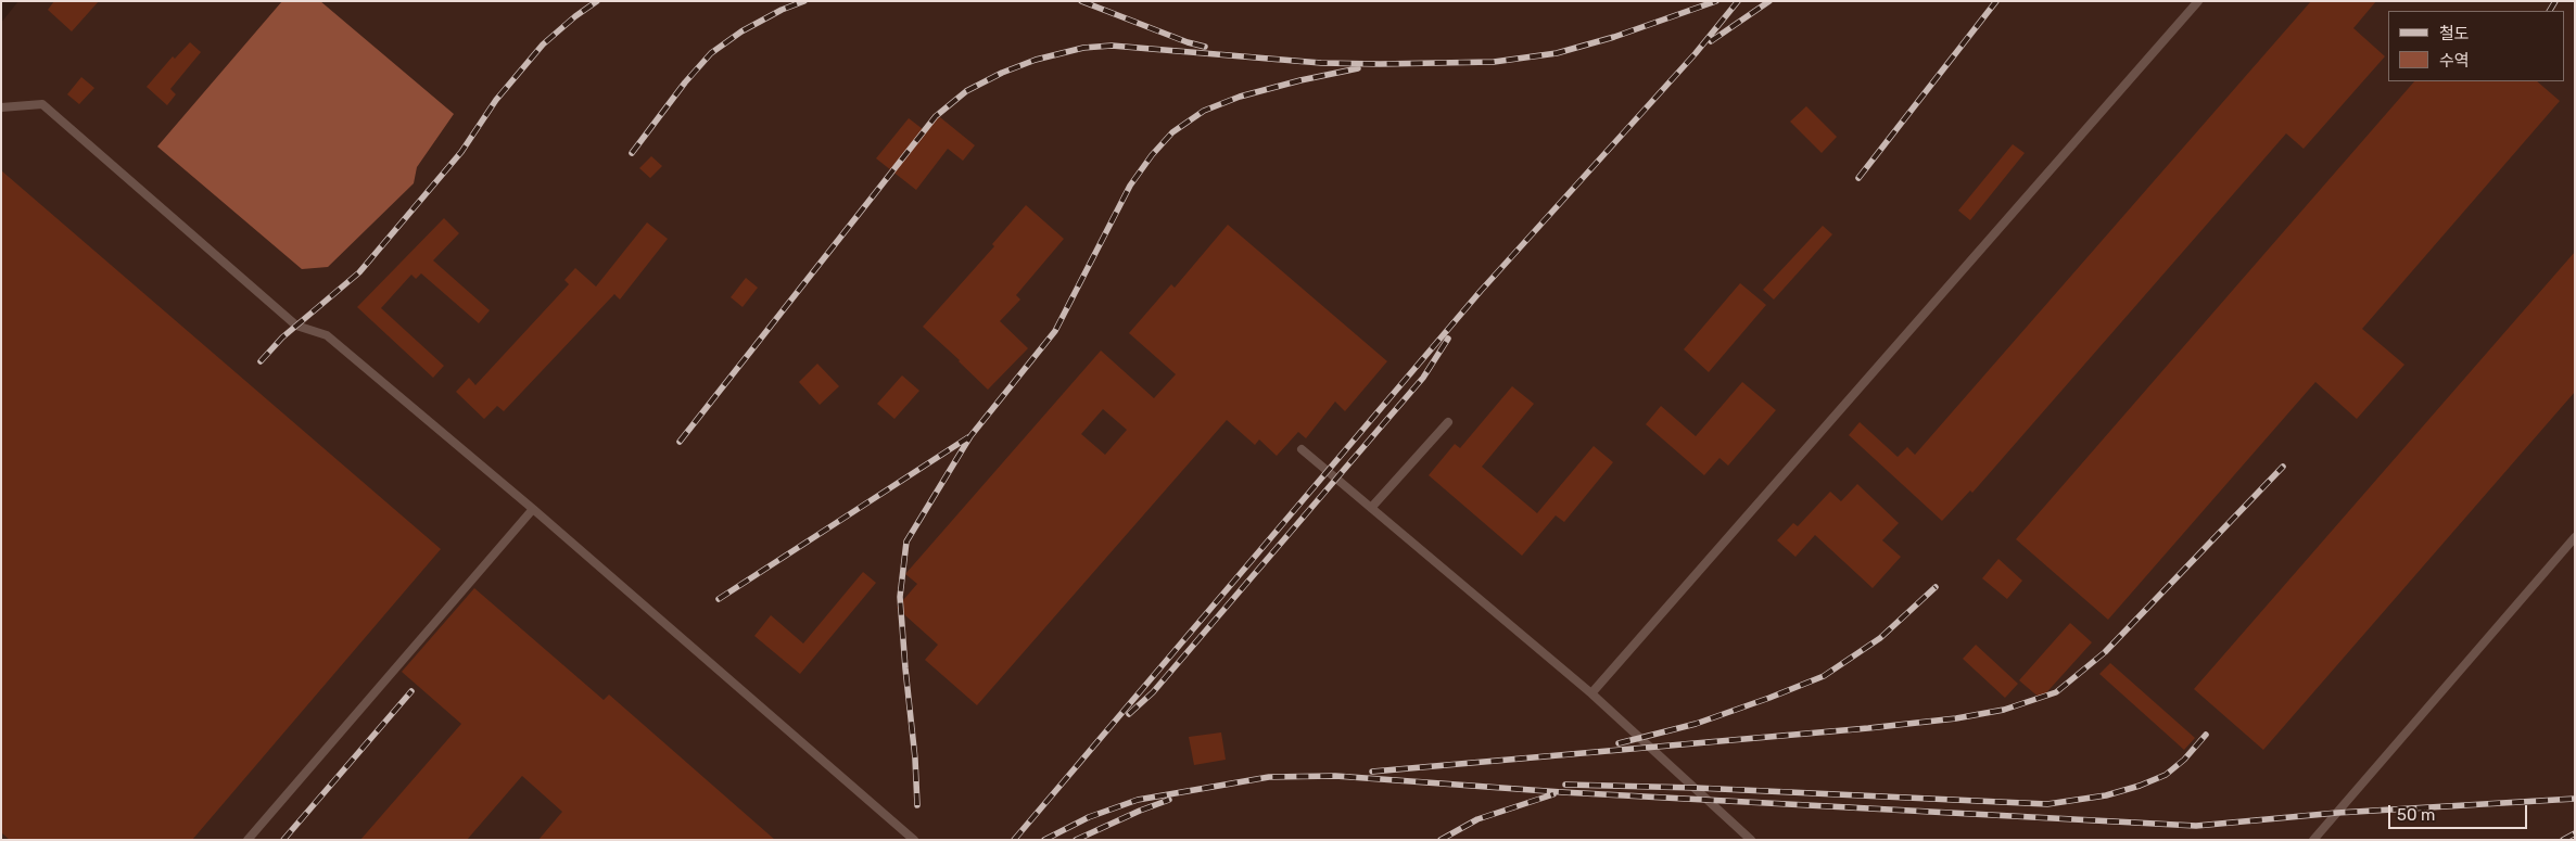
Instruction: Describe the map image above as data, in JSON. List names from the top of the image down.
{
  "legend": ["철도", "수역"],
  "scale_bar": "50 m"
}
